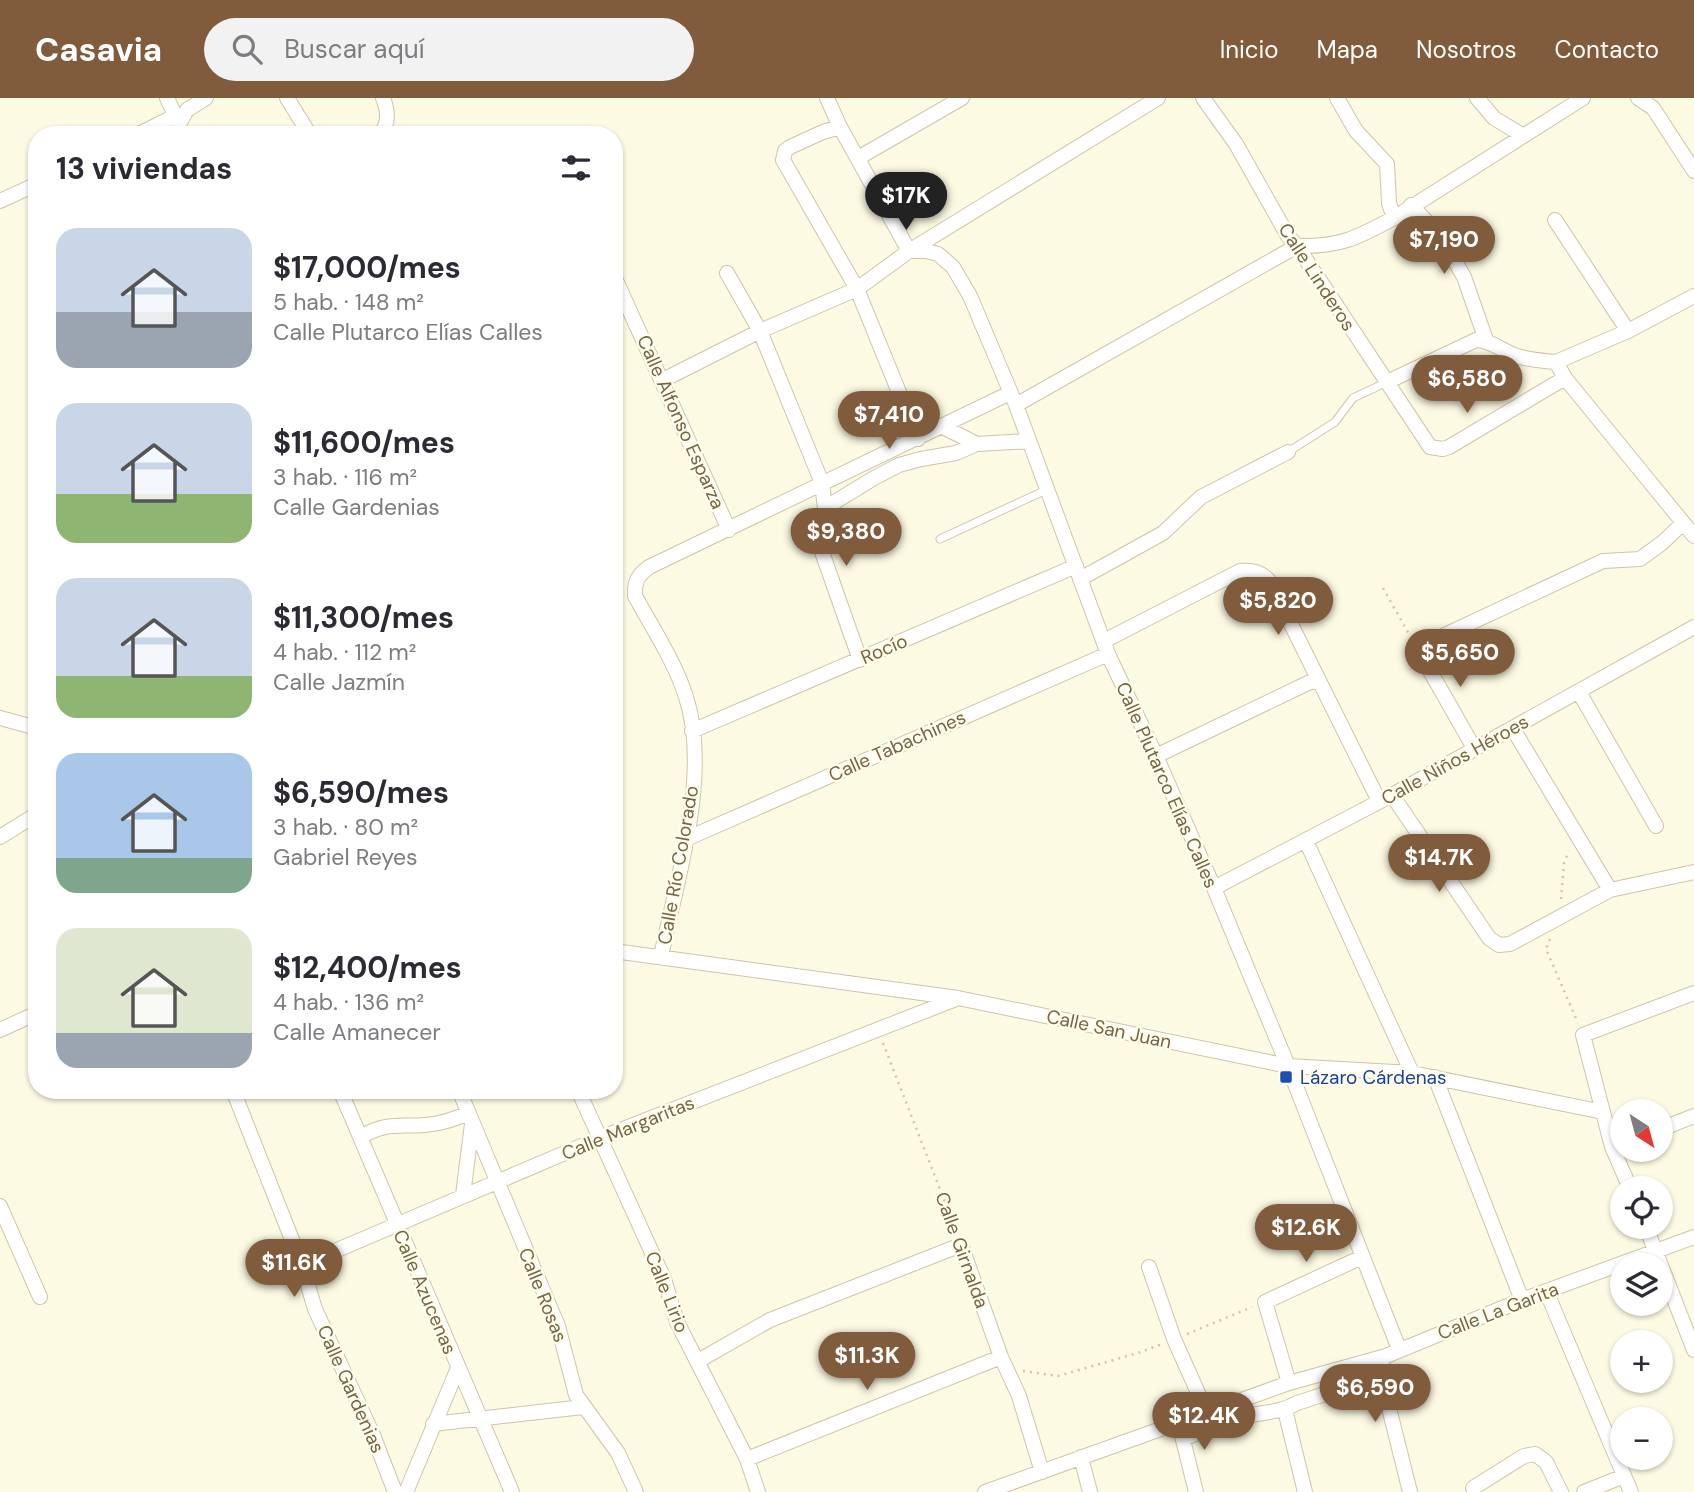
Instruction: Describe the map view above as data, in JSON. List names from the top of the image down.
{
  "streets": {
    "street": [
      "Calle Linderos",
      "Calle Alfonso Esparza",
      "Rocío",
      "Calle Tabachines",
      "Calle Niños Héroes",
      "Calle Plutarco Elías Calles",
      "Calle Río Colorado",
      "Calle San Juan",
      "Calle Margaritas",
      "Calle Girnalda",
      "Calle Azucenas",
      "Calle Lirio",
      "Calle Rosas",
      "Calle La Garita",
      "Calle Gardenias"
    ]
  },
  "crossings": [
    ["Calle Alfonso Esparza", "Calle Río Colorado"],
    ["Rocío", "Calle Plutarco Elías Calles"],
    ["Rocío", "Calle Río Colorado"],
    ["Calle Tabachines", "Calle Plutarco Elías Calles"],
    ["Calle Tabachines", "Calle Río Colorado"],
    ["Calle Niños Héroes", "Calle Plutarco Elías Calles"],
    ["Calle Plutarco Elías Calles", "Calle San Juan"],
    ["Calle Plutarco Elías Calles", "Calle La Garita"],
    ["Calle Río Colorado", "Calle San Juan"],
    ["Calle San Juan", "Calle Margaritas"],
    ["Calle Margaritas", "Calle Girnalda"],
    ["Calle Margaritas", "Calle Azucenas"],
    ["Calle Margaritas", "Calle Lirio"],
    ["Calle Margaritas", "Calle Rosas"],
    ["Calle Margaritas", "Calle Gardenias"],
    ["Calle Girnalda", "Calle La Garita"]
  ],
  "places": {
    "transit": ["Lázaro Cárdenas"]
  },
  "north": "bottom right",
  "page": {
    "header": "Casavia",
    "search": "Buscar aquí",
    "nav": [
      "Inicio",
      "Mapa",
      "Nosotros",
      "Contacto"
    ],
    "heading": "13 viviendas",
    "price": [
      "$17K",
      "$7,190",
      "$6,580",
      "$7,410",
      "$9,380",
      "$5,820",
      "$5,650",
      "$14.7K",
      "$12.6K",
      "$11.6K",
      "$11.3K",
      "$6,590",
      "$12.4K"
    ],
    "list": [
      {
        "name": "$17,000/mes",
        "note": "5 hab. · 148 m² · Calle Plutarco Elías Calles"
      },
      {
        "name": "$11,600/mes",
        "note": "3 hab. · 116 m² · Calle Gardenias"
      },
      {
        "name": "$11,300/mes",
        "note": "4 hab. · 112 m² · Calle Jazmín"
      },
      {
        "name": "$6,590/mes",
        "note": "3 hab. · 80 m² · Gabriel Reyes"
      },
      {
        "name": "$12,400/mes",
        "note": "4 hab. · 136 m² · Calle Amanecer"
      }
    ],
    "map_buttons": ["+", "−"]
  }
}
